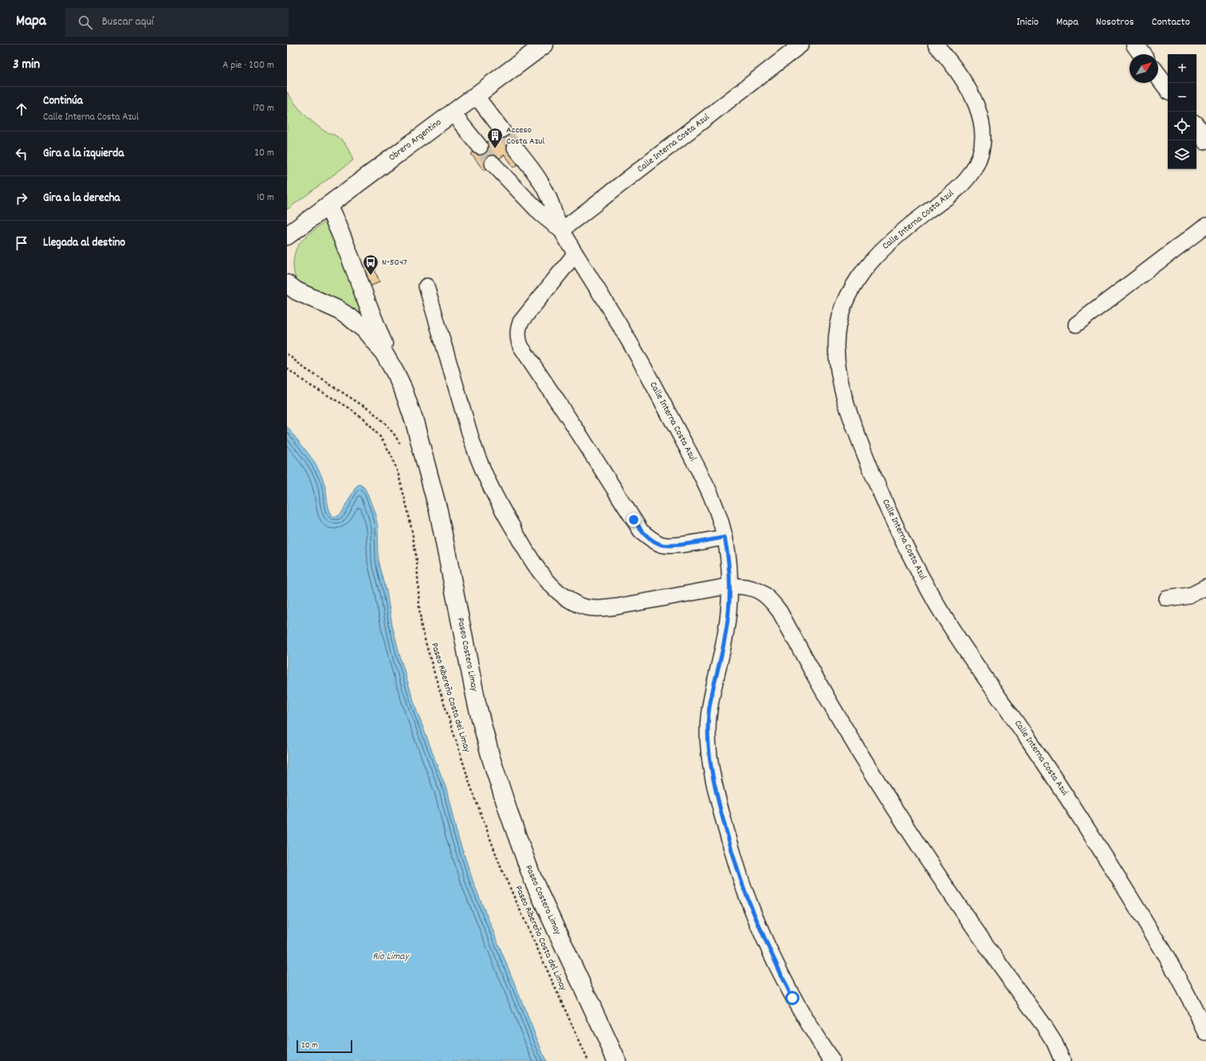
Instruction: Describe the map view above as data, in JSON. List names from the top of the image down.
{
  "streets": {
    "street": ["Obrero Argentino", "Calle Interna Costa Azul", "Paseo Costero Limay"],
    "path": ["Paseo Ribereño Costa del Limay"]
  },
  "water": ["Río Limay"],
  "places": {
    "building": ["Acceso Costa Azul"],
    "bus stop": ["N-5047"]
  },
  "scale_bar": "20 m",
  "north": "top right",
  "page": {
    "header": "Mapa",
    "search": "Buscar aquí",
    "nav": [
      "Inicio",
      "Mapa",
      "Nosotros",
      "Contacto"
    ],
    "heading": ["3 min", "A pie · 200 m"],
    "map_buttons": ["+", "−"],
    "list": [
      ["Continúa", "Calle Interna Costa Azul", "170 m"],
      ["Gira a la izquierda", "20 m"],
      ["Gira a la derecha", "10 m"],
      "Llegada al destino"
    ],
    "scale": "20 m"
  }
}
